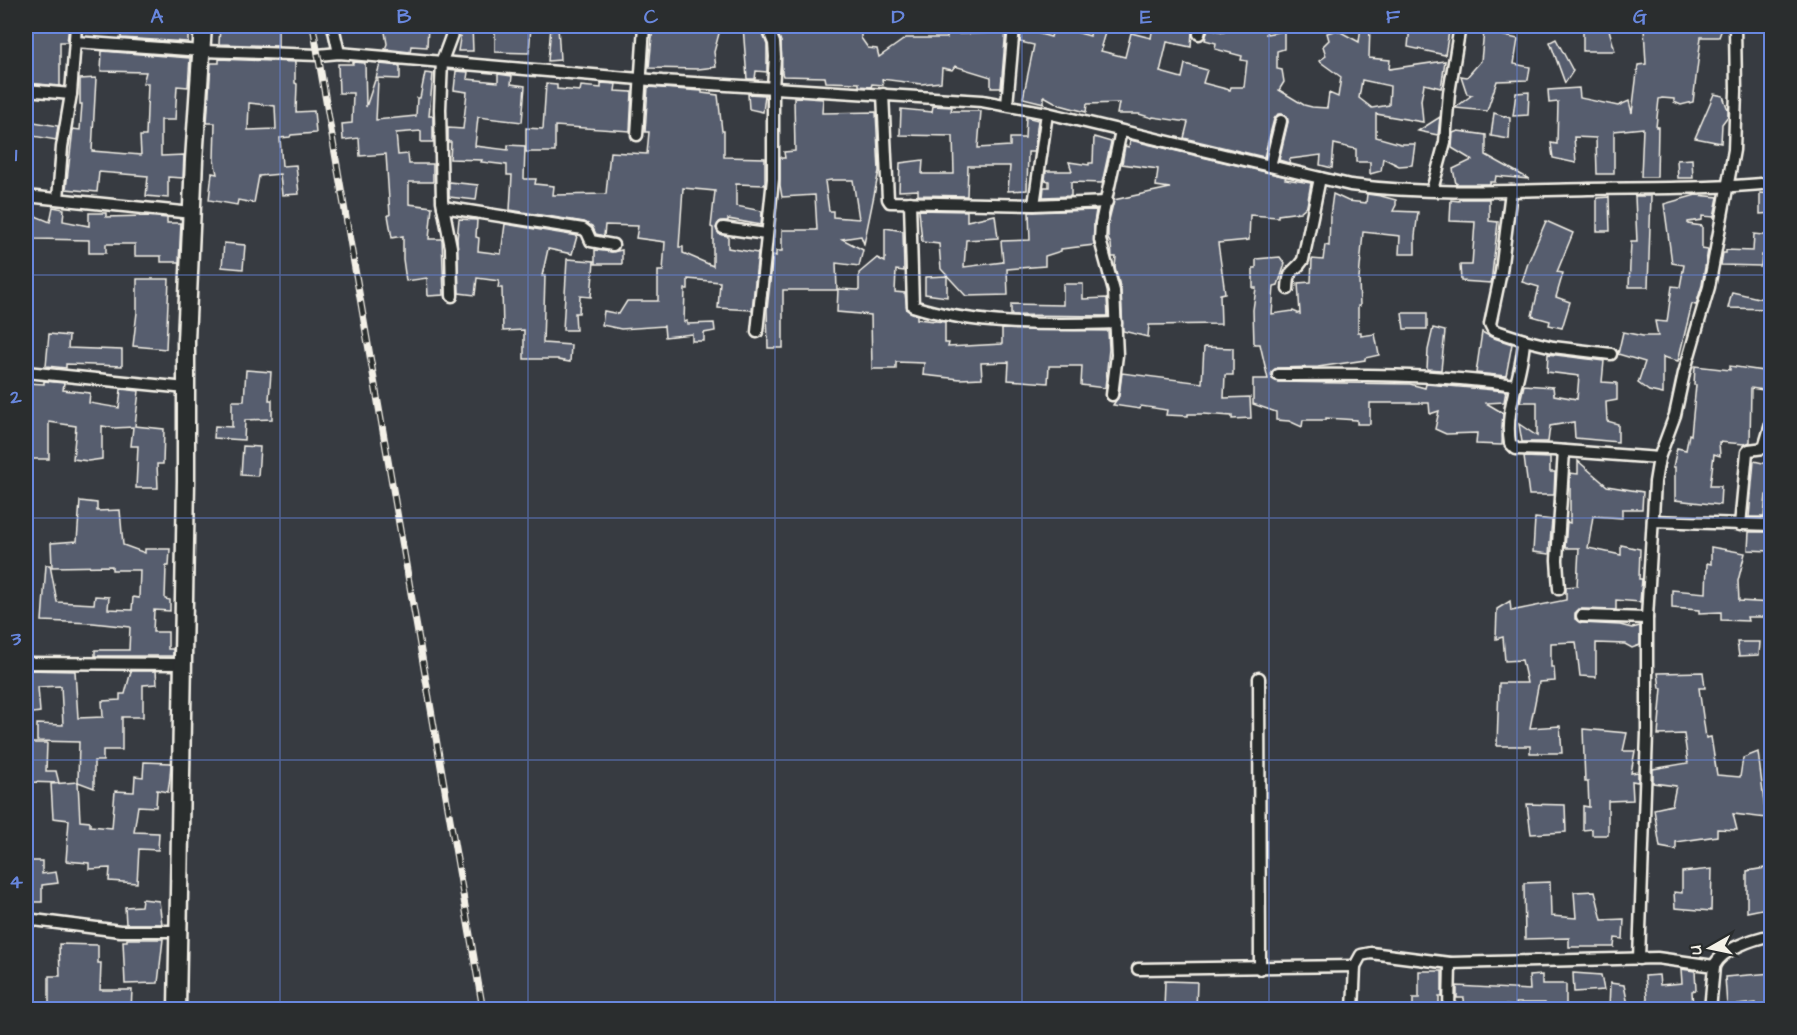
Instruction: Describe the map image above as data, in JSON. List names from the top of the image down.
{
  "north": "left",
  "grid": {
    "columns": [
      "A",
      "B",
      "C",
      "D",
      "E",
      "F",
      "G"
    ],
    "rows": [
      "1",
      "2",
      "3",
      "4"
    ]
  }
}
